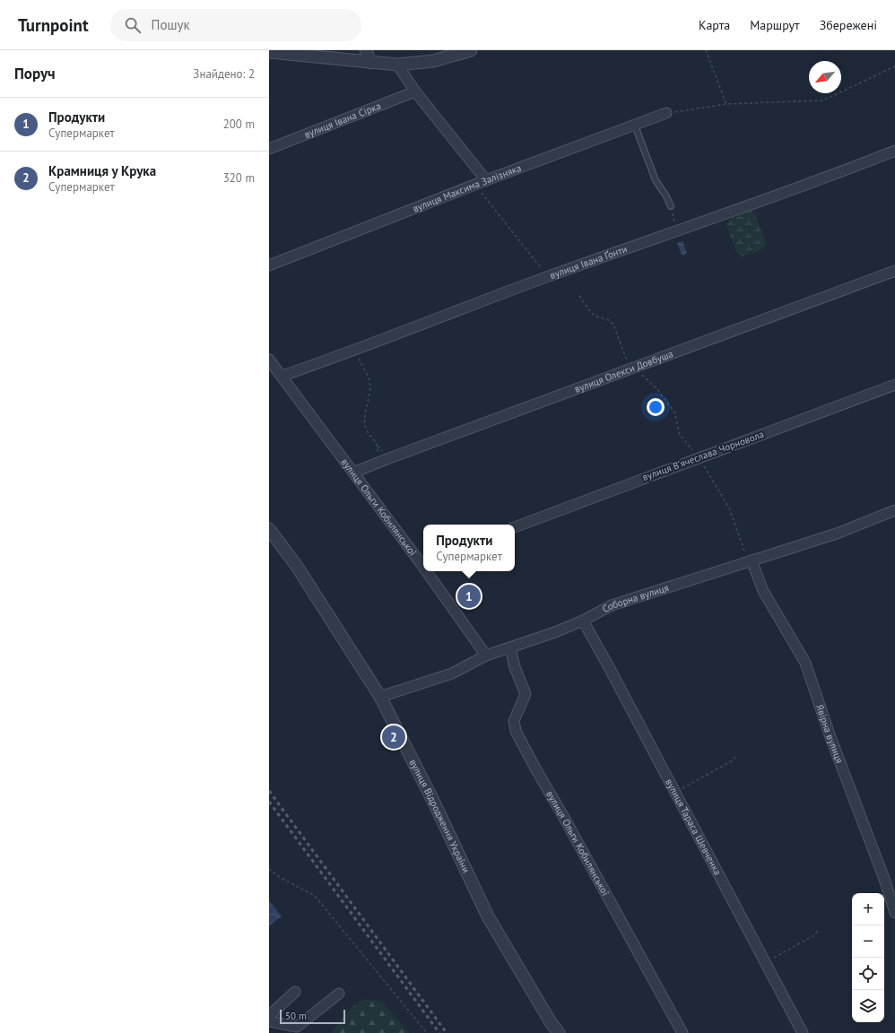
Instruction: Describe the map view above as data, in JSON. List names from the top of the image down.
{
  "streets": {
    "street": [
      "вулиця Івана Сірка",
      "вулиця Максима Залізняка",
      "вулиця Івана Ґонти",
      "вулиця Олекси Довбуша",
      "вулиця Вʼячеслава Чорновола",
      "вулиця Ольги Кобилянської",
      "Соборна вулиця",
      "Явірна вулиця",
      "вулиця Відродження України",
      "вулиця Тараса Шевченка"
    ]
  },
  "crossings": [
    ["вулиця Івана Ґонти", "вулиця Ольги Кобилянської"],
    ["вулиця Олекси Довбуша", "вулиця Ольги Кобилянської"],
    ["вулиця Ольги Кобилянської", "Соборна вулиця"],
    ["Соборна вулиця", "Явірна вулиця"],
    ["Соборна вулиця", "вулиця Відродження України"],
    ["Соборна вулиця", "вулиця Тараса Шевченка"]
  ],
  "scale_bar": "50 m",
  "north": "bottom left",
  "page": {
    "header": "Turnpoint",
    "search": "Пошук",
    "nav": ["Карта", "Маршрут", "Збережені"],
    "heading": ["Поруч", "Знайдено: 2"],
    "list": [
      {
        "mark": "1",
        "name": "Продукти",
        "note": "Супермаркет",
        "value": "200 m"
      },
      {
        "mark": "2",
        "name": "Крамниця у Крука",
        "note": "Супермаркет",
        "value": "320 m"
      }
    ],
    "popup": ["Продукти", "Супермаркет"],
    "pins": ["1", "2"],
    "map_buttons": ["+", "−"],
    "scale": "50 m"
  }
}
